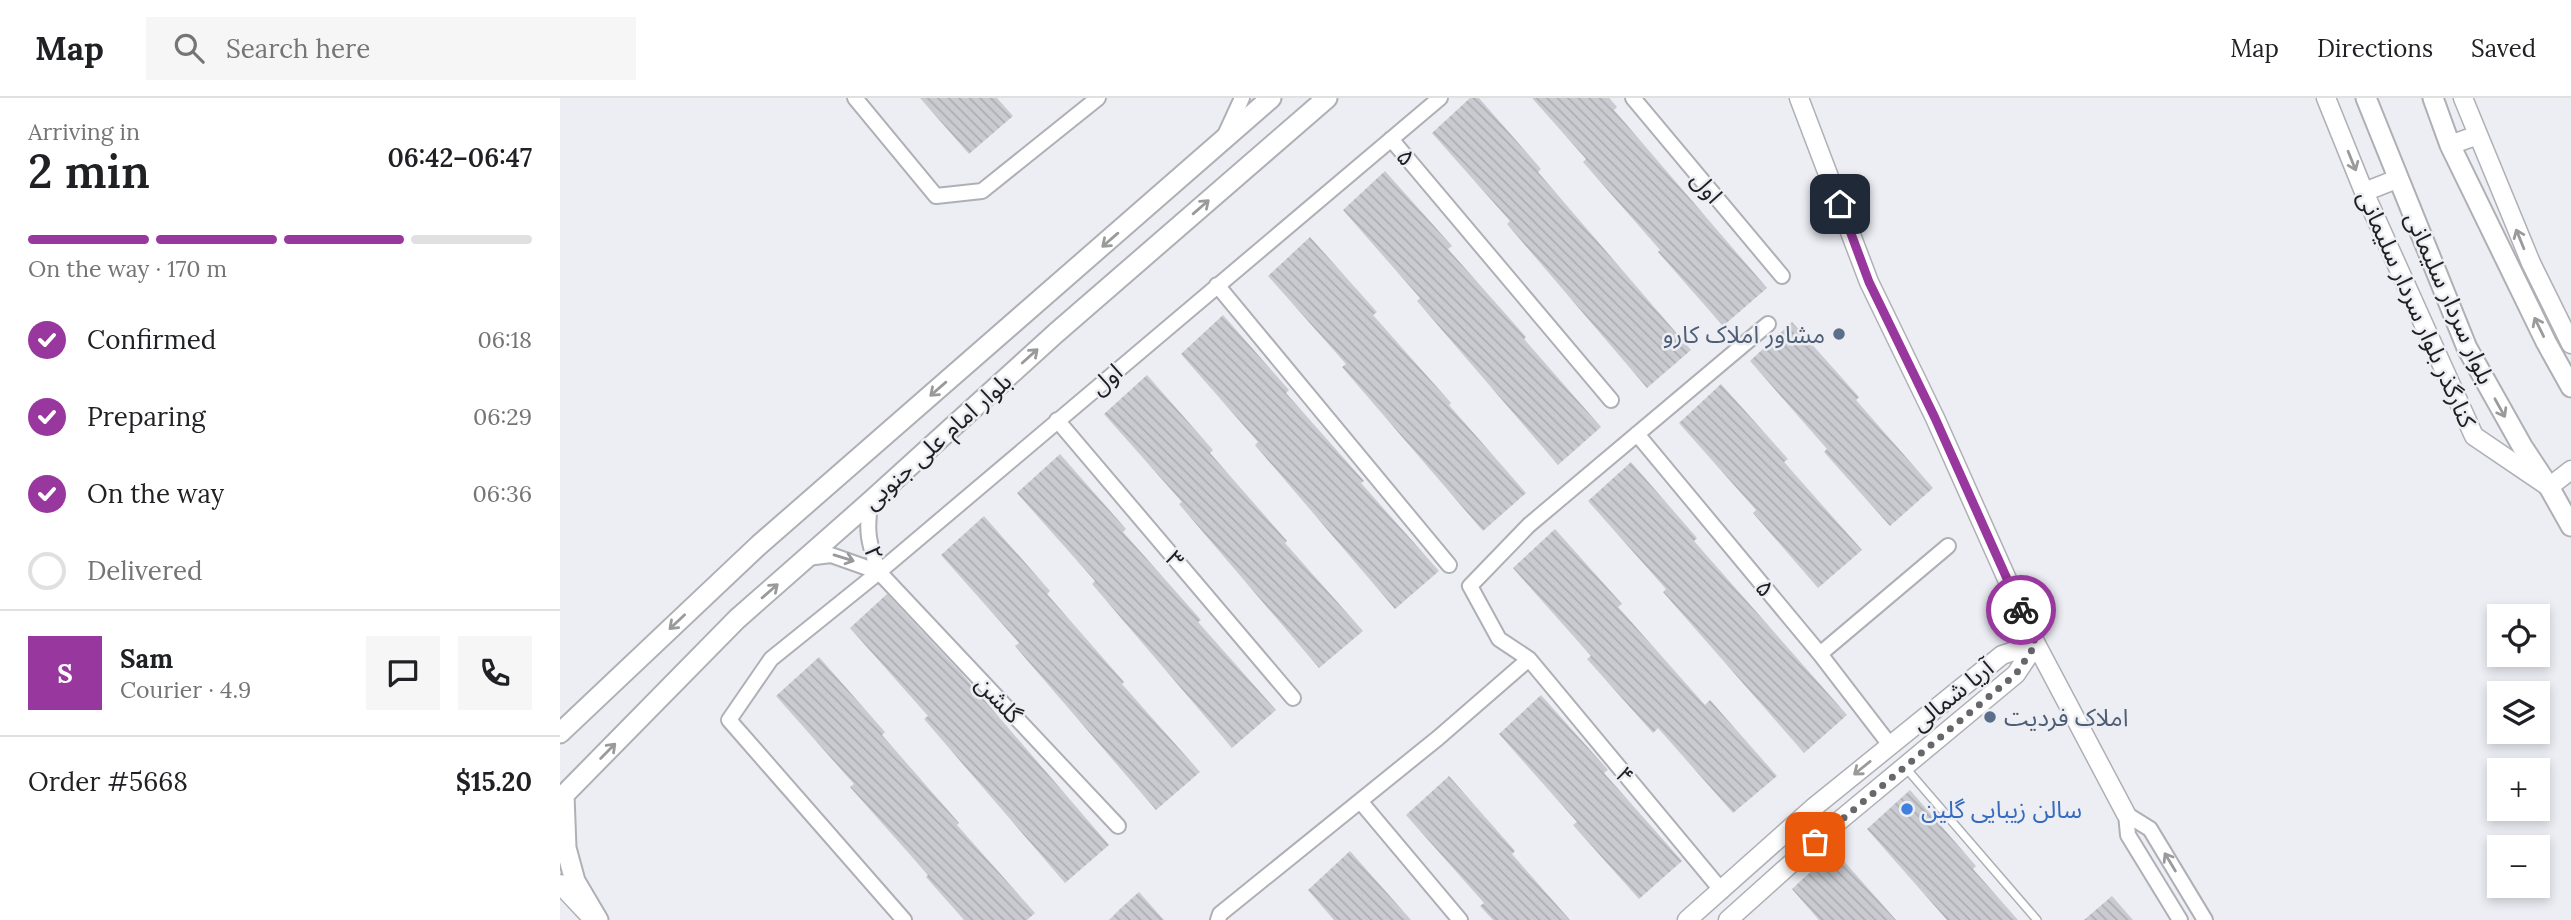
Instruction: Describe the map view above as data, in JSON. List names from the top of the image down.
{
  "streets": {
    "main road": ["بلوار سردار سلیمانی", "بلوار امام علی جنوبی"],
    "street": [
      "۵",
      "اول",
      "کنارگذر بلوار سردار سلیمانی",
      "۲",
      "۳",
      "آریا شمالی",
      "گلشن",
      "۴"
    ]
  },
  "crossings": [
    ["۵", "اول"],
    ["۵", "آریا شمالی"],
    ["۵", "۴"],
    ["اول", "۲"],
    ["اول", "۳"],
    ["اول", "گلشن"],
    ["بلوار سردار سلیمانی", "کنارگذر بلوار سردار سلیمانی"],
    ["بلوار امام علی جنوبی", "۲"],
    ["۲", "گلشن"],
    ["آریا شمالی", "۴"]
  ],
  "one_way": ["۲"],
  "places": ["مشاور املاک کارو", "املاک فردیت", "سالن زیبایی گلین"],
  "page": {
    "header": "Map",
    "search": "Search here",
    "nav": ["Map", "Directions", "Saved"],
    "heading": ["2 min", "Arriving in", "06:42–06:47"],
    "panel": [
      "Sam",
      "Courier · 4.9",
      "Order #5668",
      "$15.20"
    ],
    "bar": "On the way · 170 m",
    "list": [
      ["Confirmed", "06:18"],
      ["Preparing", "06:29"],
      ["On the way", "06:36"],
      "Delivered"
    ],
    "map_buttons": ["+", "−"],
    "round": "S"
  }
}
